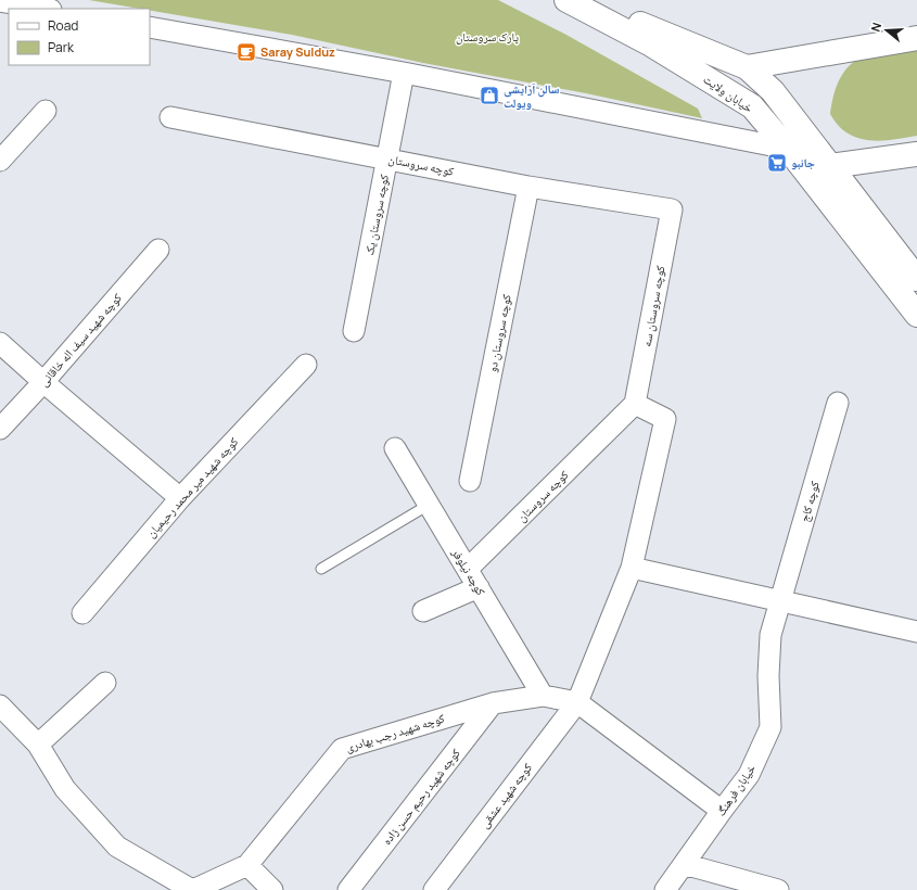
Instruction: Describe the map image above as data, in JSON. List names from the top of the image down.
{
  "streets": {
    "main road": ["خیابان ولایت"],
    "street": [
      "کوچه سروستان",
      "کوچه سروستان یک",
      "کوچه سروستان سه",
      "کوچه سروستان دو",
      "کوچه شهید سیف اله خاقانی",
      "کوچه شهید میر محمد رحیمیان",
      "کوچه کاج",
      "کوچه نیلوفر",
      "کوچه شهید رجب بهادری",
      "خیابان فرهنگ",
      "کوچه شهید عشقی",
      "کوچه شهید رحیم حسن زاده"
    ]
  },
  "crossings": [
    ["کوچه سروستان", "کوچه سروستان یک"],
    ["کوچه سروستان", "کوچه سروستان سه"],
    ["کوچه سروستان", "کوچه سروستان دو"],
    ["کوچه سروستان", "کوچه نیلوفر"],
    ["کوچه سروستان", "کوچه شهید عشقی"],
    ["کوچه سروستان سه", "کوچه شهید عشقی"],
    ["کوچه کاج", "خیابان فرهنگ"],
    ["کوچه نیلوفر", "کوچه شهید رجب بهادری"],
    ["کوچه شهید رجب بهادری", "کوچه شهید عشقی"],
    ["کوچه شهید رجب بهادری", "کوچه شهید رحیم حسن زاده"]
  ],
  "parks": ["پارک سروستان"],
  "places": {
    "cafe": ["Saray Sulduz"],
    "shop": ["سالن آرایشی ویولت"],
    "supermarket": ["جانبو"]
  },
  "legend": ["Road", "Park"],
  "north": "left"
}
